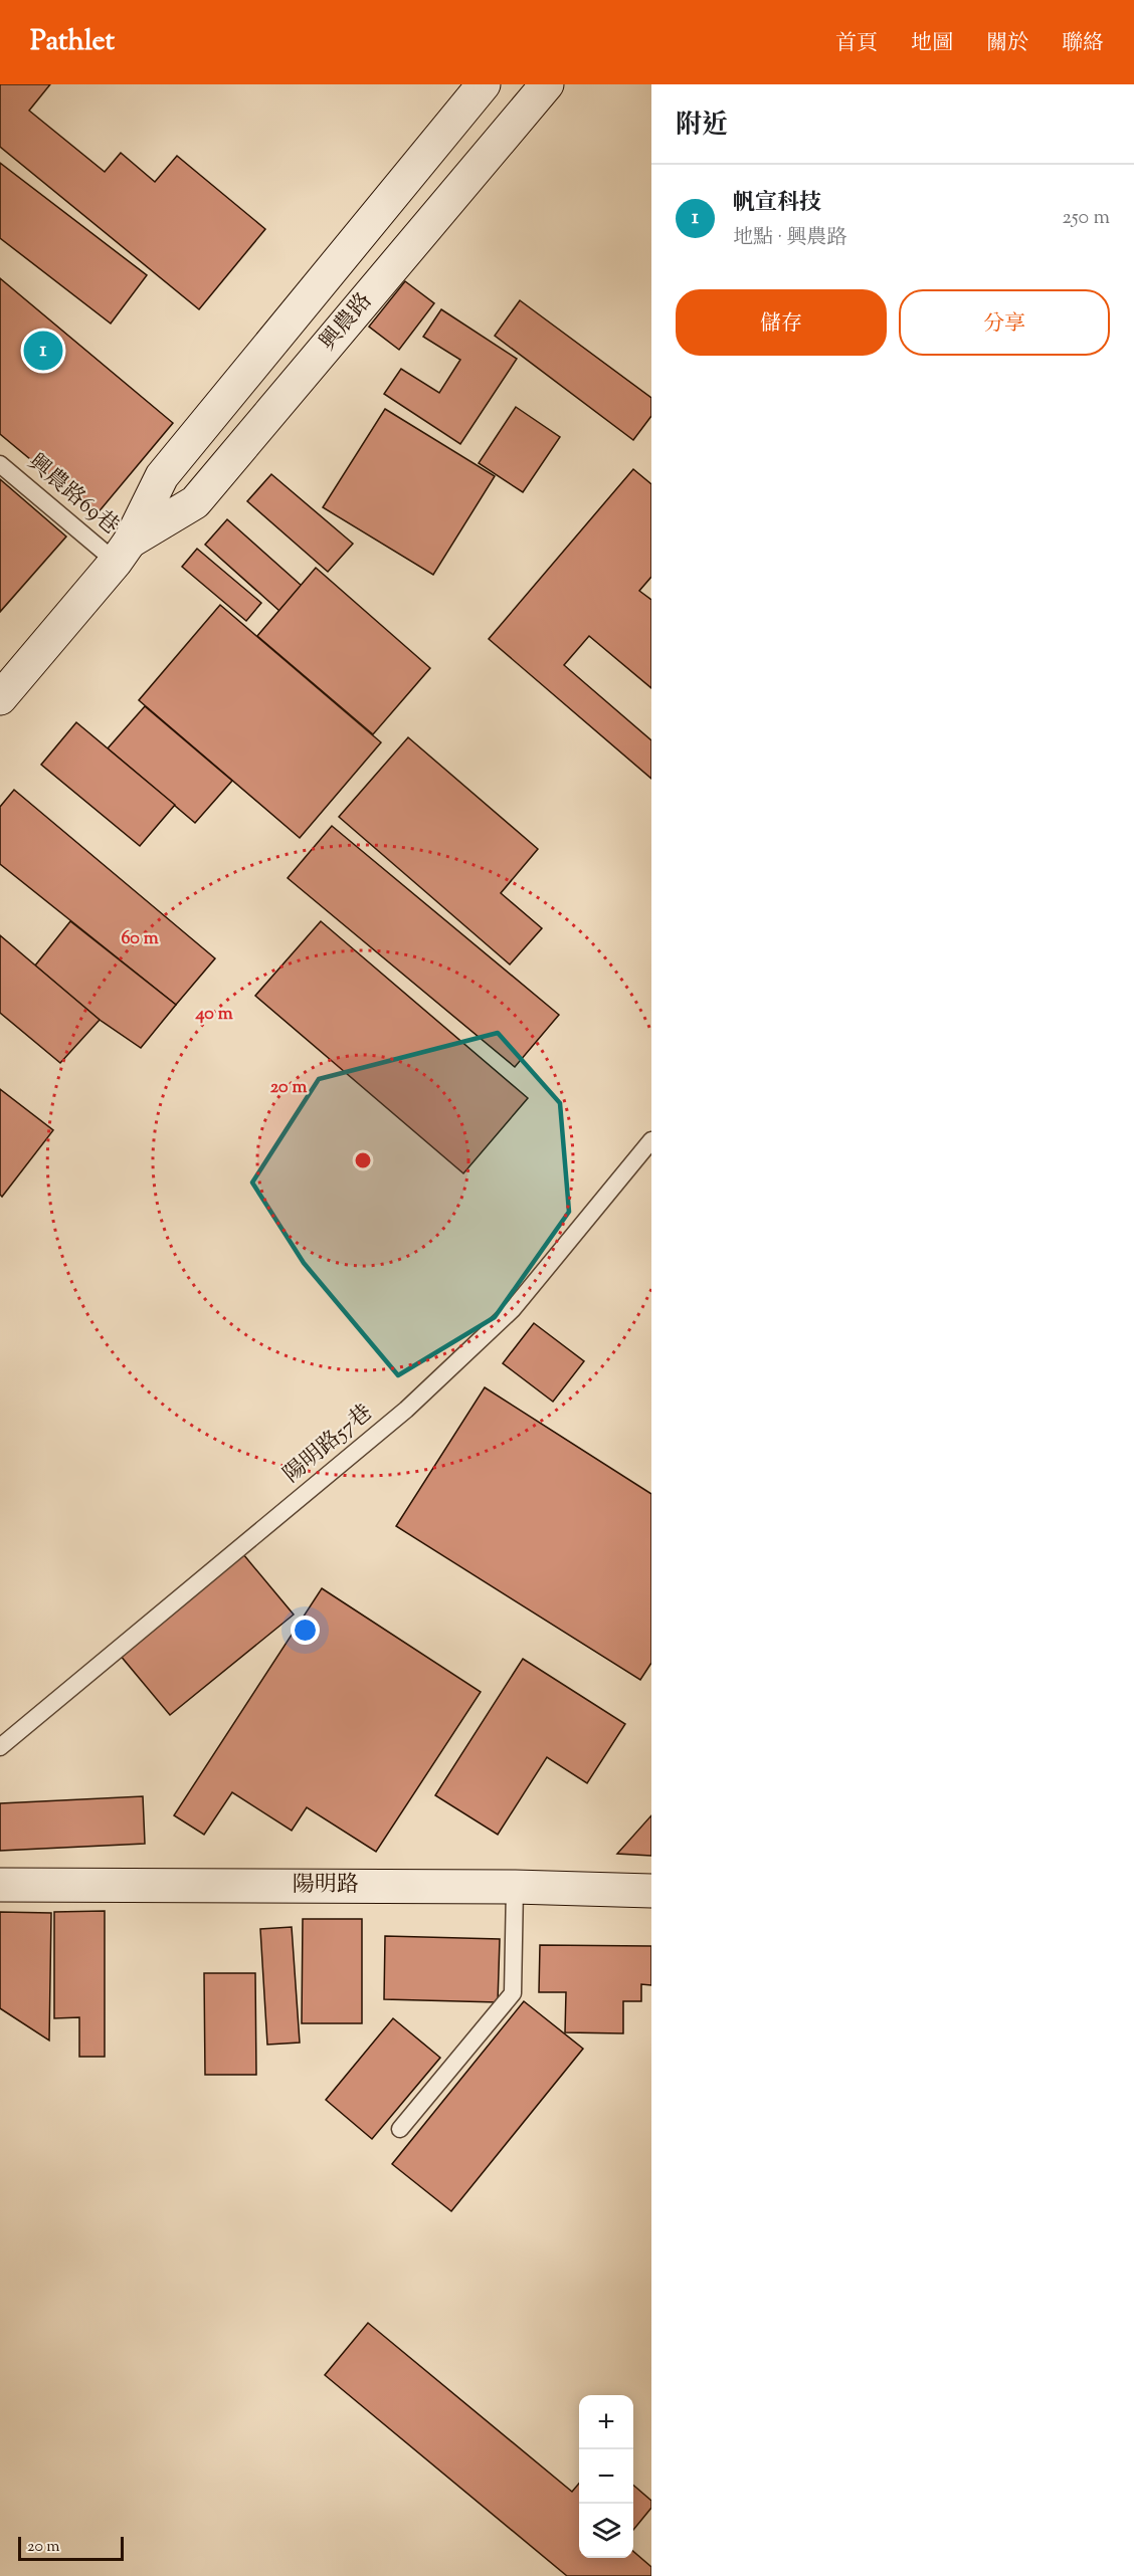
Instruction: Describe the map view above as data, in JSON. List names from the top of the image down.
{
  "streets": {
    "main road": ["興農路", "陽明路"],
    "lane": ["興農路69巷", "陽明路57巷"]
  },
  "crossings": [
    ["興農路", "興農路69巷"]
  ],
  "scale_bar": "20 m",
  "page": {
    "header": "Pathlet",
    "nav": [
      "首頁",
      "地圖",
      "關於",
      "聯絡"
    ],
    "heading": "附近",
    "list": [
      {
        "mark": "1",
        "name": "帆宣科技",
        "note": "地點 · 興農路",
        "value": "250 m"
      }
    ],
    "buttons": ["儲存", "分享"],
    "pins": "1",
    "map_buttons": ["+", "−"],
    "scale": "20 m"
  },
  "rings": ["60 m", "40 m", "20 m"]
}
